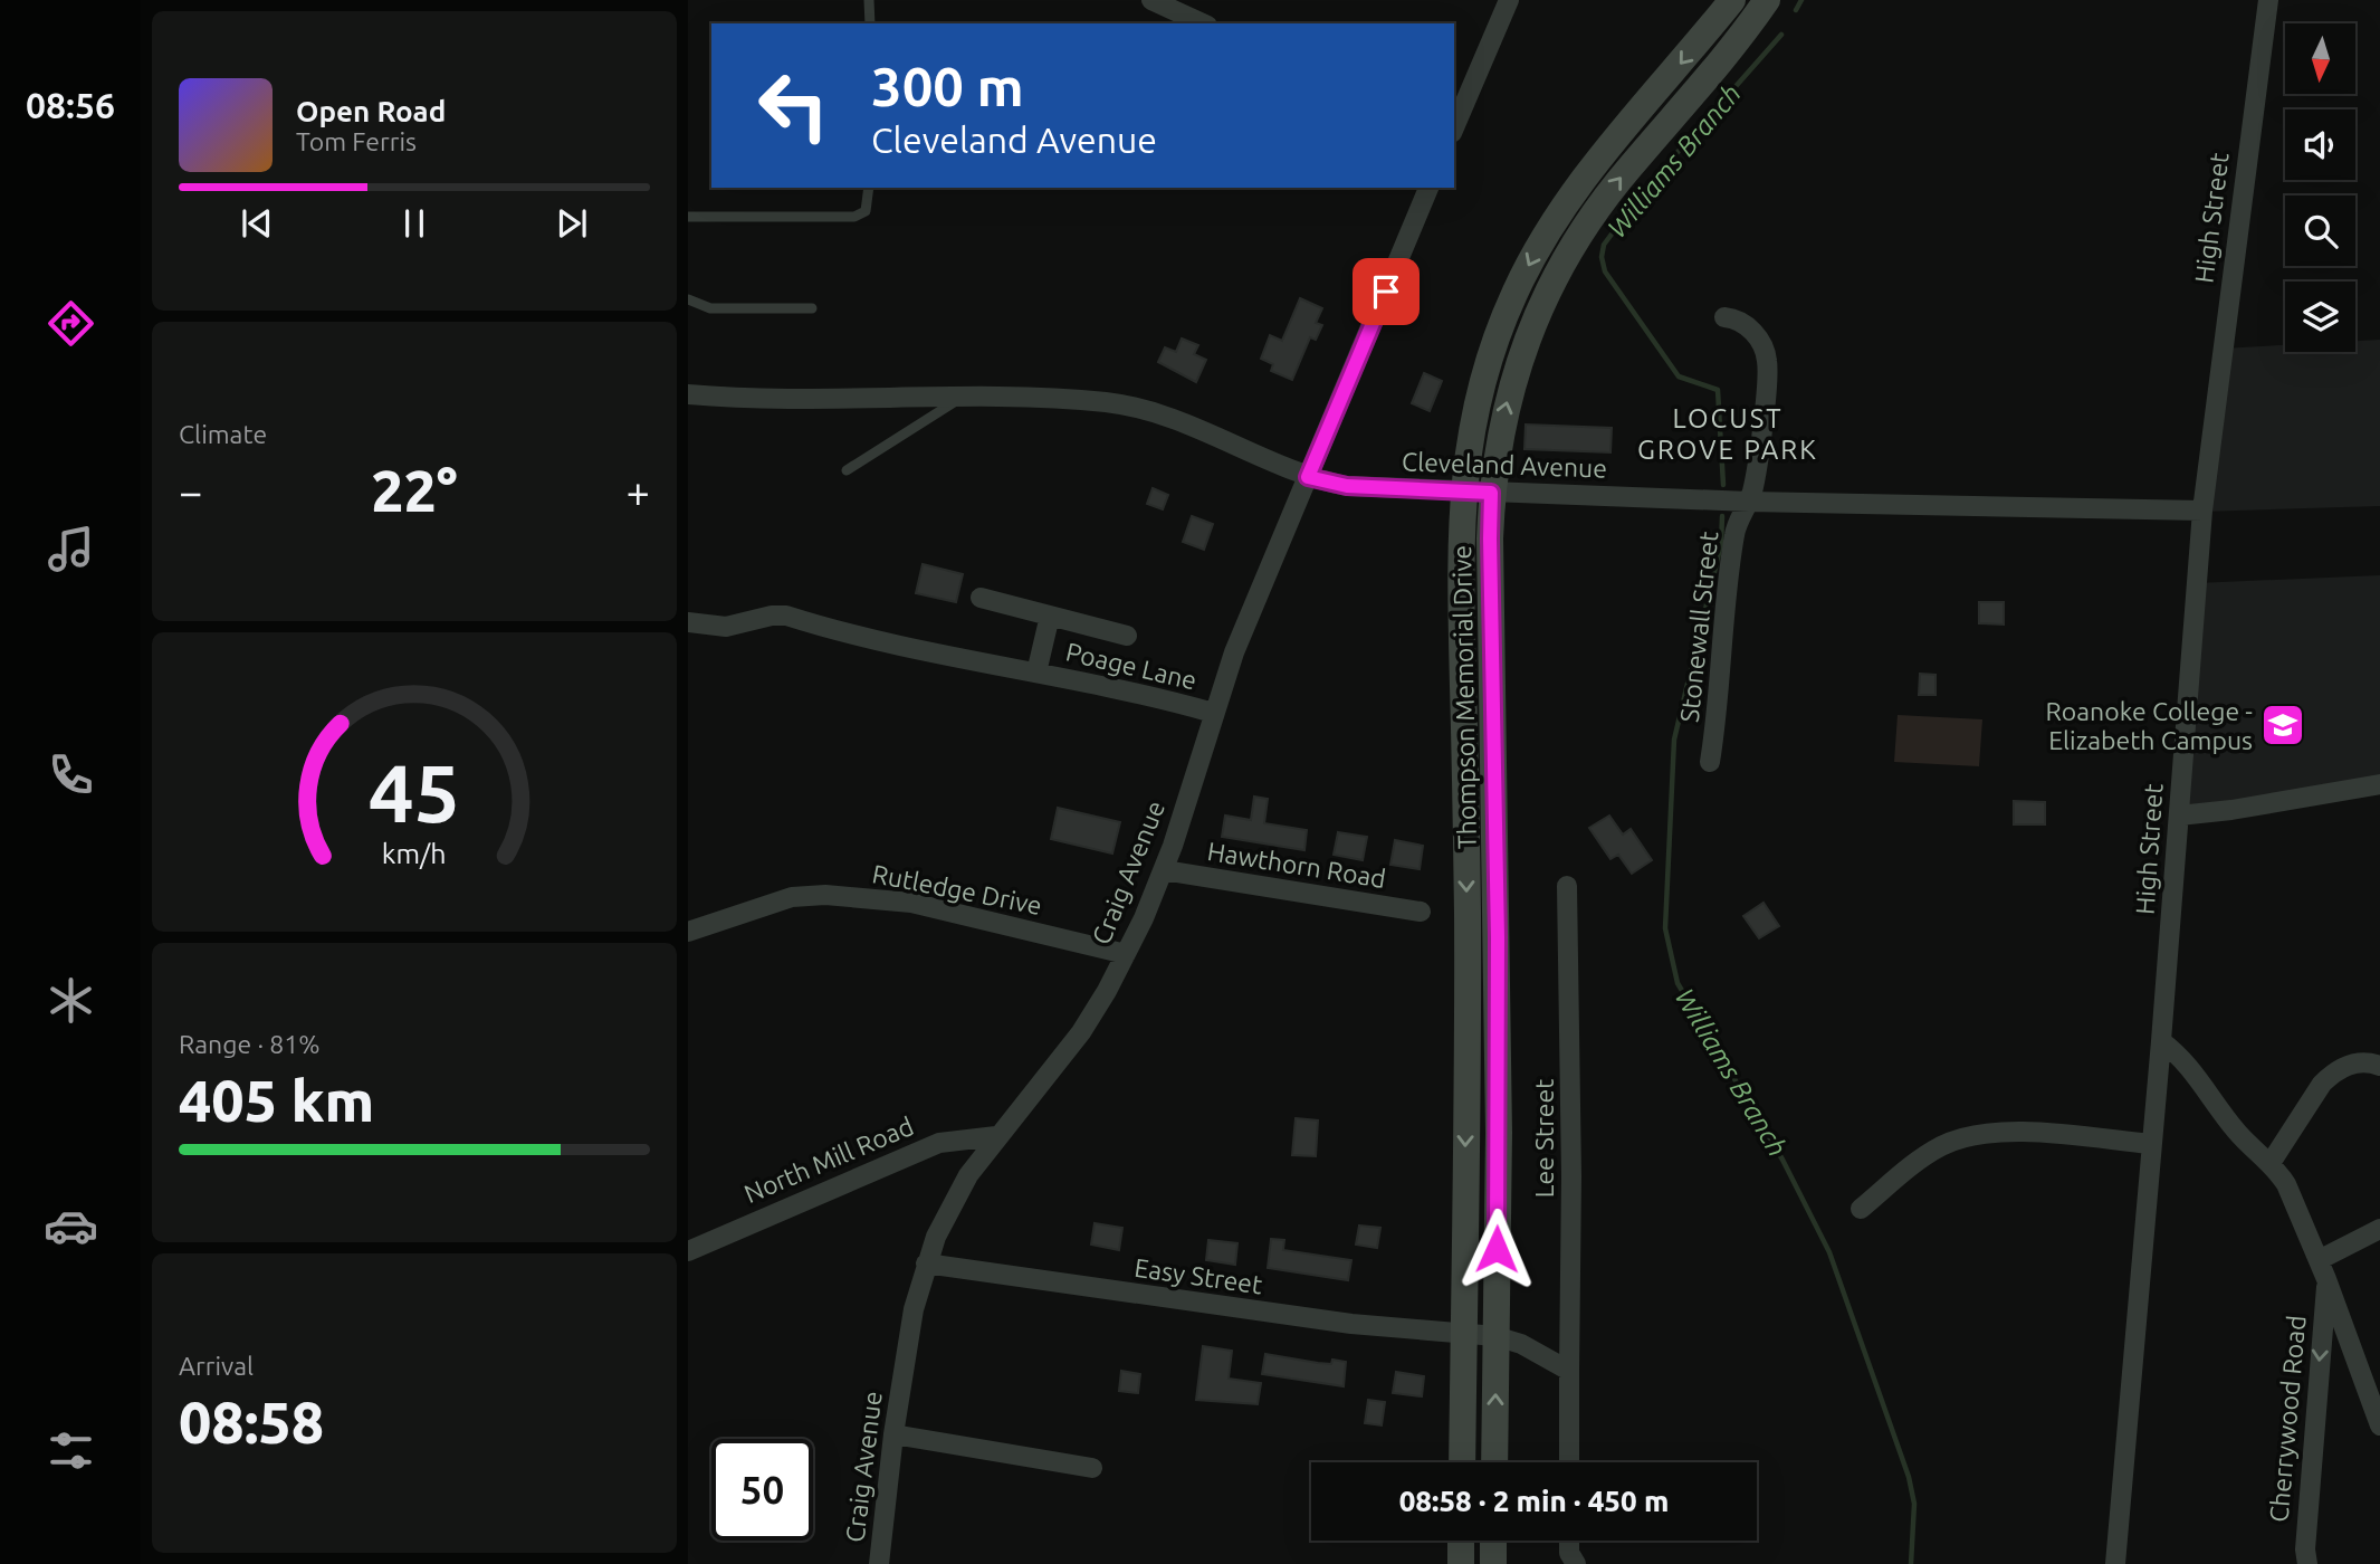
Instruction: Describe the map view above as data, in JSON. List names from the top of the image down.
{
  "streets": {
    "main road": ["Thompson Memorial Drive"],
    "street": [
      "High Street",
      "Cleveland Avenue",
      "Stonewall Street",
      "Poage Lane",
      "Hawthorn Road",
      "Craig Avenue",
      "Rutledge Drive",
      "Lee Street",
      "North Mill Road",
      "Easy Street",
      "Cherrywood Road"
    ]
  },
  "crossings": [
    ["High Street", "Cleveland Avenue"],
    ["High Street", "Cherrywood Road"],
    ["Cleveland Avenue", "Stonewall Street"],
    ["Cleveland Avenue", "Thompson Memorial Drive"],
    ["Cleveland Avenue", "Craig Avenue"],
    ["Poage Lane", "Craig Avenue"],
    ["Thompson Memorial Drive", "Easy Street"],
    ["Hawthorn Road", "Craig Avenue"],
    ["Craig Avenue", "Rutledge Drive"],
    ["Craig Avenue", "North Mill Road"],
    ["Craig Avenue", "Easy Street"]
  ],
  "districts": ["LOCUST GROVE PARK"],
  "water": ["Williams Branch"],
  "places": {
    "school or university": ["Roanoke College - Elizabeth Campus"]
  },
  "north": "bottom",
  "page": {
    "tabs": "08:56",
    "turn": ["300 m", "Cleveland Avenue"],
    "song": ["Open Road", "Tom Ferris"],
    "tile": [
      "Climate",
      ["Range · 81%", "405 km"],
      ["Arrival", "08:58"]
    ],
    "heat": ["−", "22°", "+"],
    "limit": "50",
    "trip": "08:58 · 2 min · 450 m",
    "gauge": ["45", "km/h"]
  }
}
